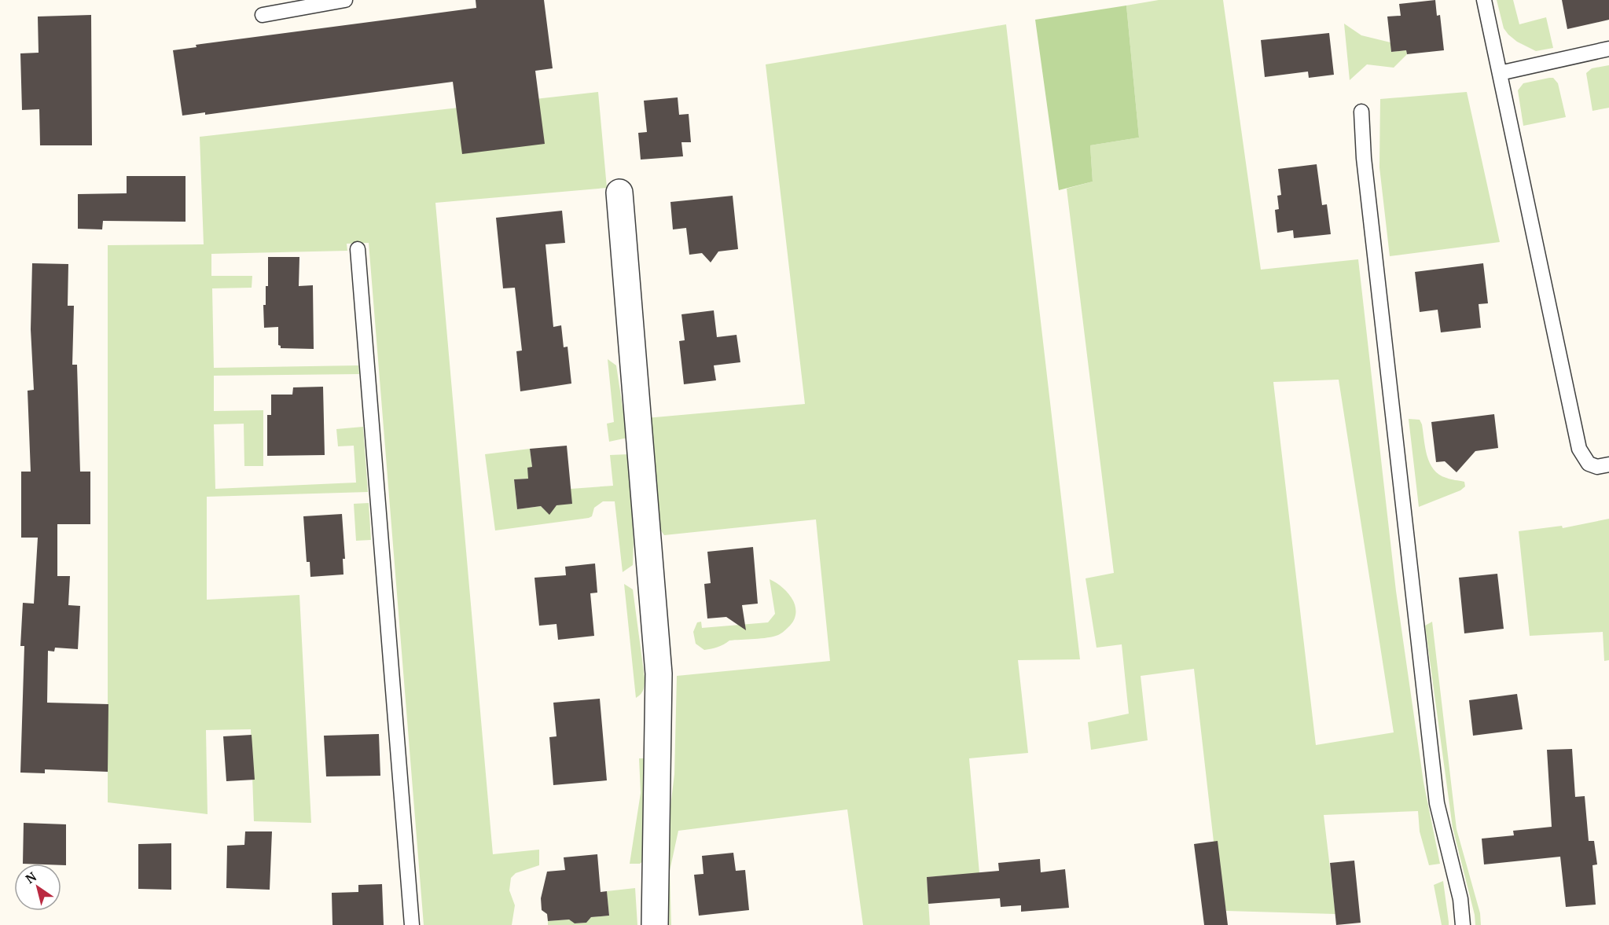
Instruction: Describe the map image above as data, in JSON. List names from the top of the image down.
{
  "north": "top left"
}
